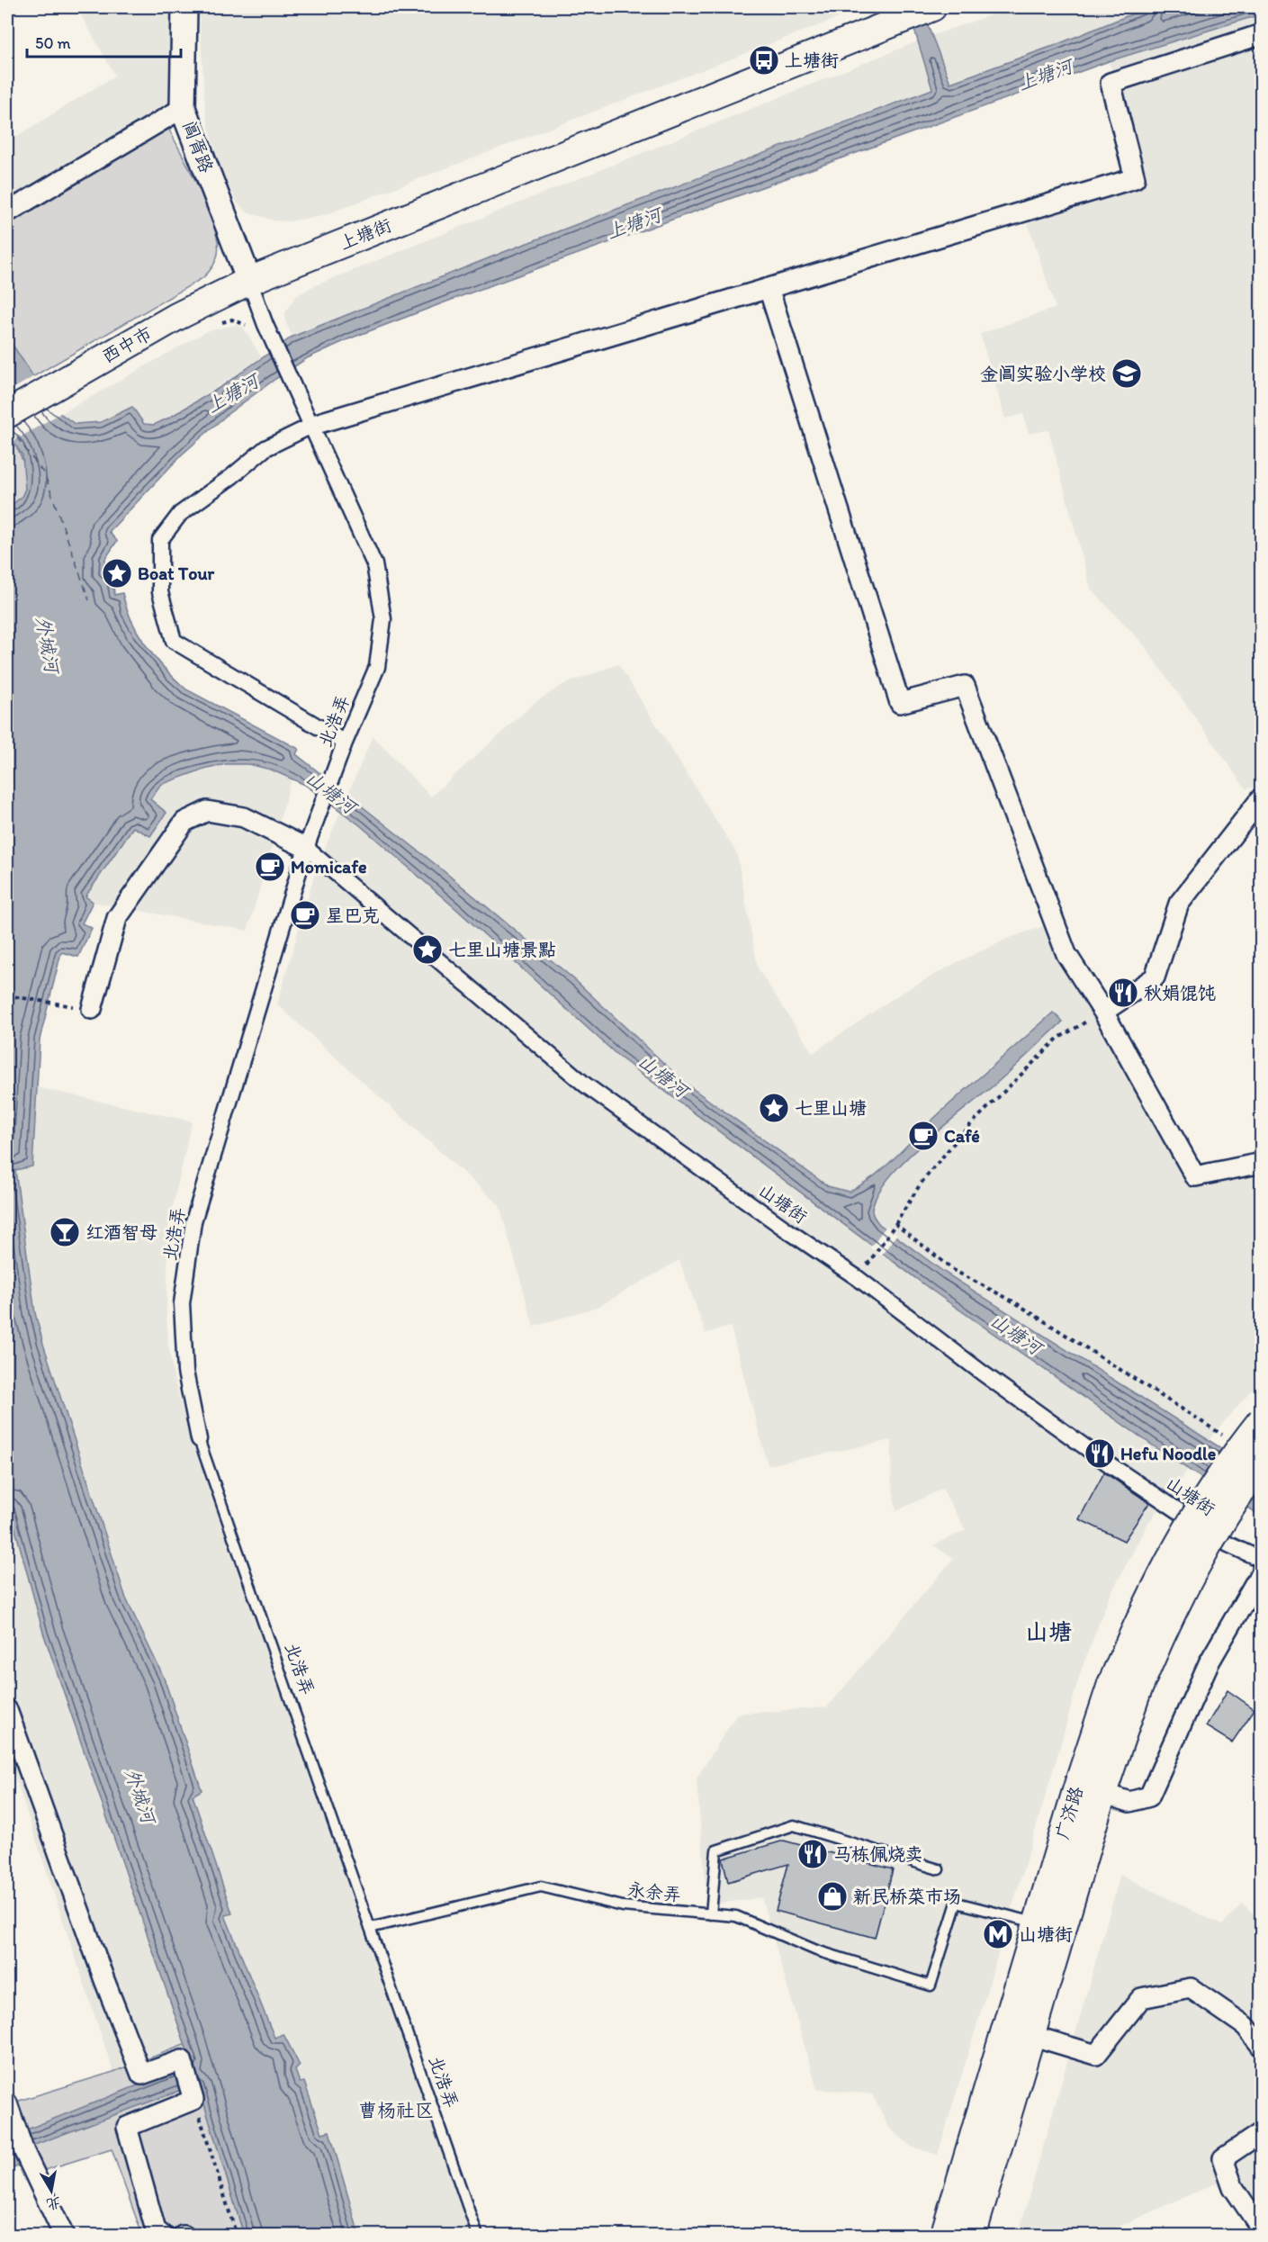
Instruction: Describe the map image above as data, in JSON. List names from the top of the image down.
{
  "streets": {
    "main road": ["上塘街", "西中市", "广济路"],
    "street": ["阊胥路", "北浩弄", "山塘街"],
    "lane": ["永余弄"]
  },
  "crossings": [
    ["阊胥路", "上塘街"],
    ["阊胥路", "西中市"],
    ["阊胥路", "北浩弄"],
    ["上塘街", "西中市"],
    ["上塘街", "北浩弄"],
    ["西中市", "北浩弄"],
    ["北浩弄", "山塘街"],
    ["北浩弄", "永余弄"],
    ["广济路", "永余弄"]
  ],
  "districts": ["山塘", "曹杨社区"],
  "water": ["上塘河", "外城河", "山塘河"],
  "places": {
    "bus stop": ["上塘街"],
    "school or university": ["金阊实验小学校"],
    "place": ["Boat Tour", "七里山塘景點", "七里山塘"],
    "cafe": ["Momicafe", "星巴克", "Café"],
    "restaurant": ["秋娟馄饨", "Hefu Noodle", "马栋佩烧卖"],
    "bar": ["红酒智母"],
    "shop": ["新民桥菜市场"],
    "metro station": ["山塘街"]
  },
  "scale_bar": "50 m",
  "north": "bottom"
}
